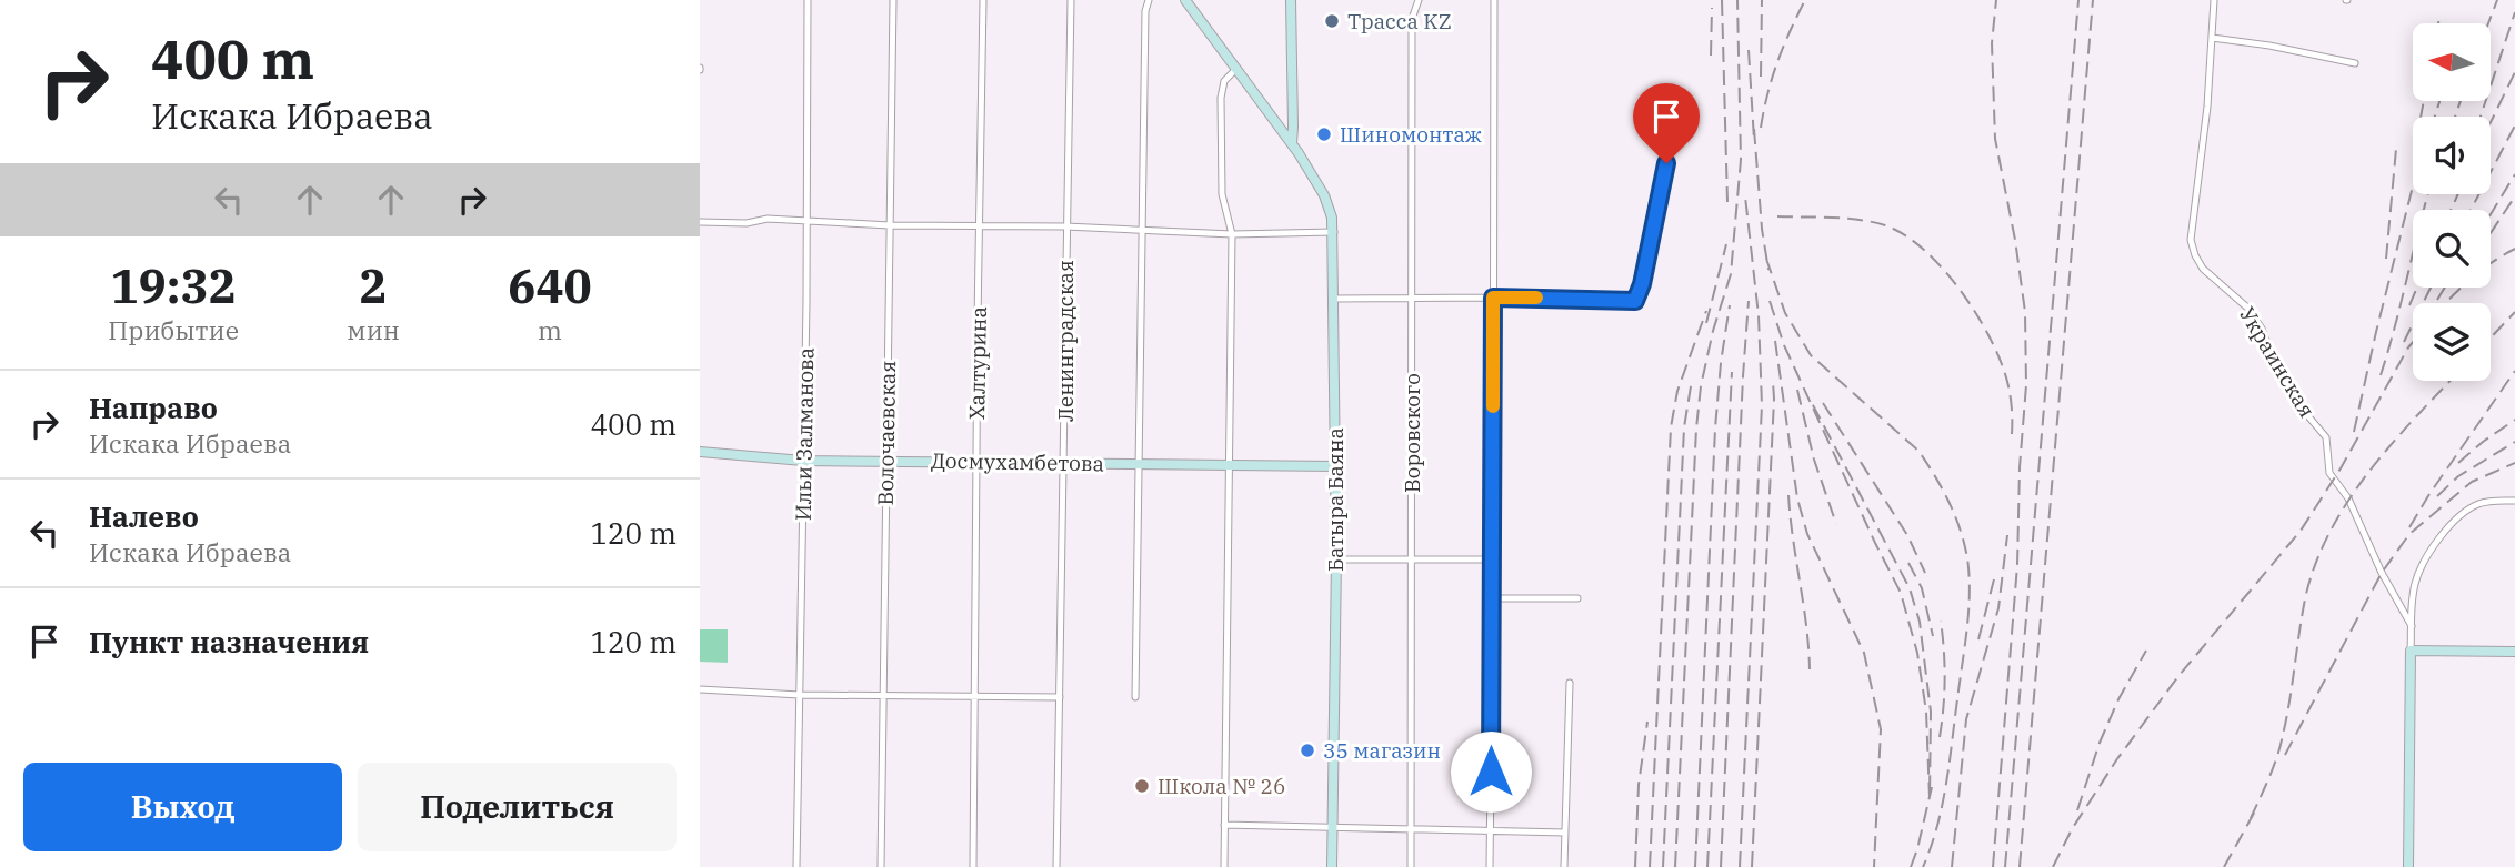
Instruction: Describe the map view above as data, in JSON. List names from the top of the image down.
{
  "streets": {
    "street": [
      "Ленинградская",
      "Украинская",
      "Халтурина",
      "Волочаевская",
      "Воровского",
      "Ильи Залманова",
      "Досмухамбетова",
      "Батыра Баяна"
    ]
  },
  "crossings": [
    ["Ленинградская", "Досмухамбетова"],
    ["Халтурина", "Досмухамбетова"],
    ["Волочаевская", "Досмухамбетова"],
    ["Ильи Залманова", "Досмухамбетова"],
    ["Досмухамбетова", "Батыра Баяна"]
  ],
  "places": [
    "Трасса KZ",
    "Шиномонтаж",
    "35 магазин",
    "Школа № 26"
  ],
  "north": "left",
  "page": {
    "turn": ["400 m", "Искака Ибраева"],
    "eta": [
      "19:32",
      "Прибытие",
      "2",
      "мин",
      "640",
      "m"
    ],
    "list": [
      {
        "name": "Направо",
        "note": "Искака Ибраева",
        "value": "400 m"
      },
      {
        "name": "Налево",
        "note": "Искака Ибраева",
        "value": "120 m"
      },
      {
        "name": "Пункт назначения",
        "value": "120 m"
      }
    ],
    "buttons": ["Выход", "Поделиться"]
  }
}
